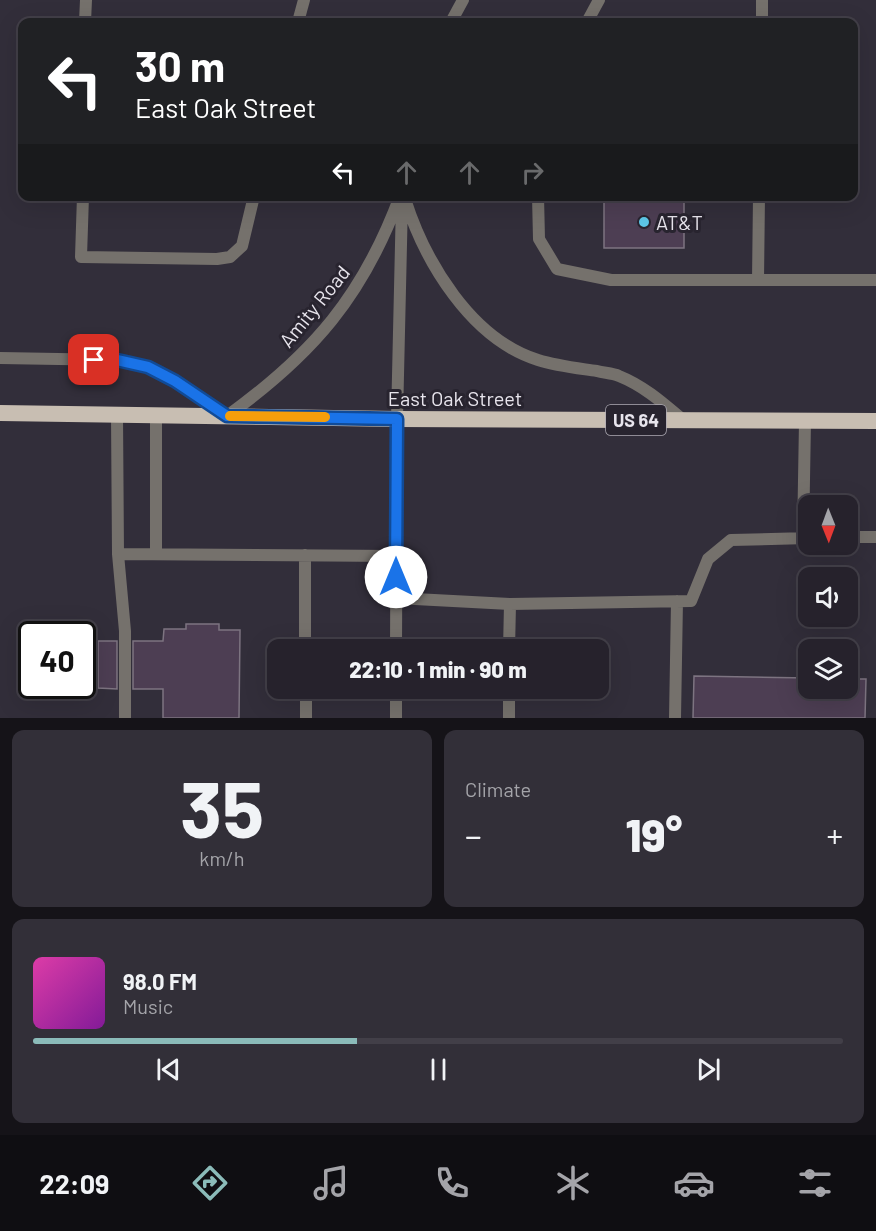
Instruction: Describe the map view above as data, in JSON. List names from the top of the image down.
{
  "streets": {
    "highway": ["East Oak Street", "US 64"],
    "street": ["Amity Road"]
  },
  "crossings": [
    ["Amity Road", "East Oak Street"]
  ],
  "places": ["AT&T"],
  "north": "bottom",
  "page": {
    "turn": ["30 m", "East Oak Street"],
    "limit": "40",
    "trip": "22:10 · 1 min · 90 m",
    "tile": [
      ["35", "km/h"],
      "Climate"
    ],
    "heat": ["−", "19°", "+"],
    "song": ["98.0 FM", "Music"],
    "tabs": "22:09"
  }
}
